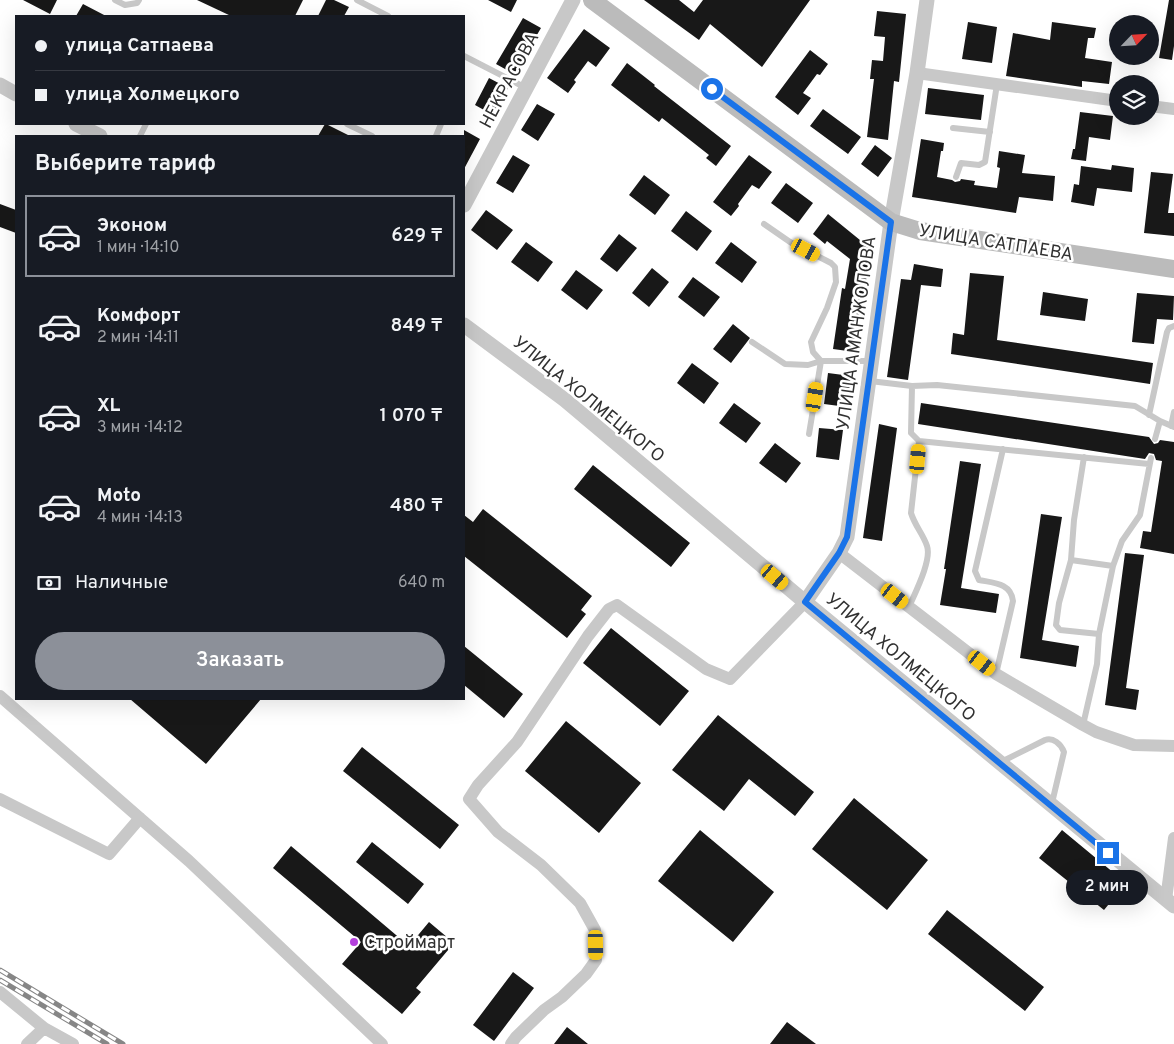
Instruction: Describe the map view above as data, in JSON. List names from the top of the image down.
{
  "streets": {
    "main road": ["УЛИЦА САТПАЕВА"],
    "street": ["НЕКРАСОВА", "УЛИЦА АМАНЖОЛОВА", "УЛИЦА ХОЛМЕЦКОГО"]
  },
  "crossings": [
    ["УЛИЦА САТПАЕВА", "УЛИЦА АМАНЖОЛОВА"],
    ["УЛИЦА АМАНЖОЛОВА", "УЛИЦА ХОЛМЕЦКОГО"]
  ],
  "places": ["Строймарт"],
  "north": "top right",
  "page": {
    "banner": ["улица Сатпаева", "улица Холмецкого"],
    "heading": "Выберите тариф",
    "list": [
      {
        "name": "Эконом",
        "note": "1 мин · 14:10",
        "value": "629 ₸"
      },
      {
        "name": "Комфорт",
        "note": "2 мин · 14:11",
        "value": "849 ₸"
      },
      {
        "name": "XL",
        "note": "3 мин · 14:12",
        "value": "1 070 ₸"
      },
      {
        "name": "Moto",
        "note": "4 мин · 14:13",
        "value": "480 ₸"
      }
    ],
    "pay": ["Наличные", "640 m"],
    "buttons": "Заказать",
    "bubble": "2 мин"
  }
}
